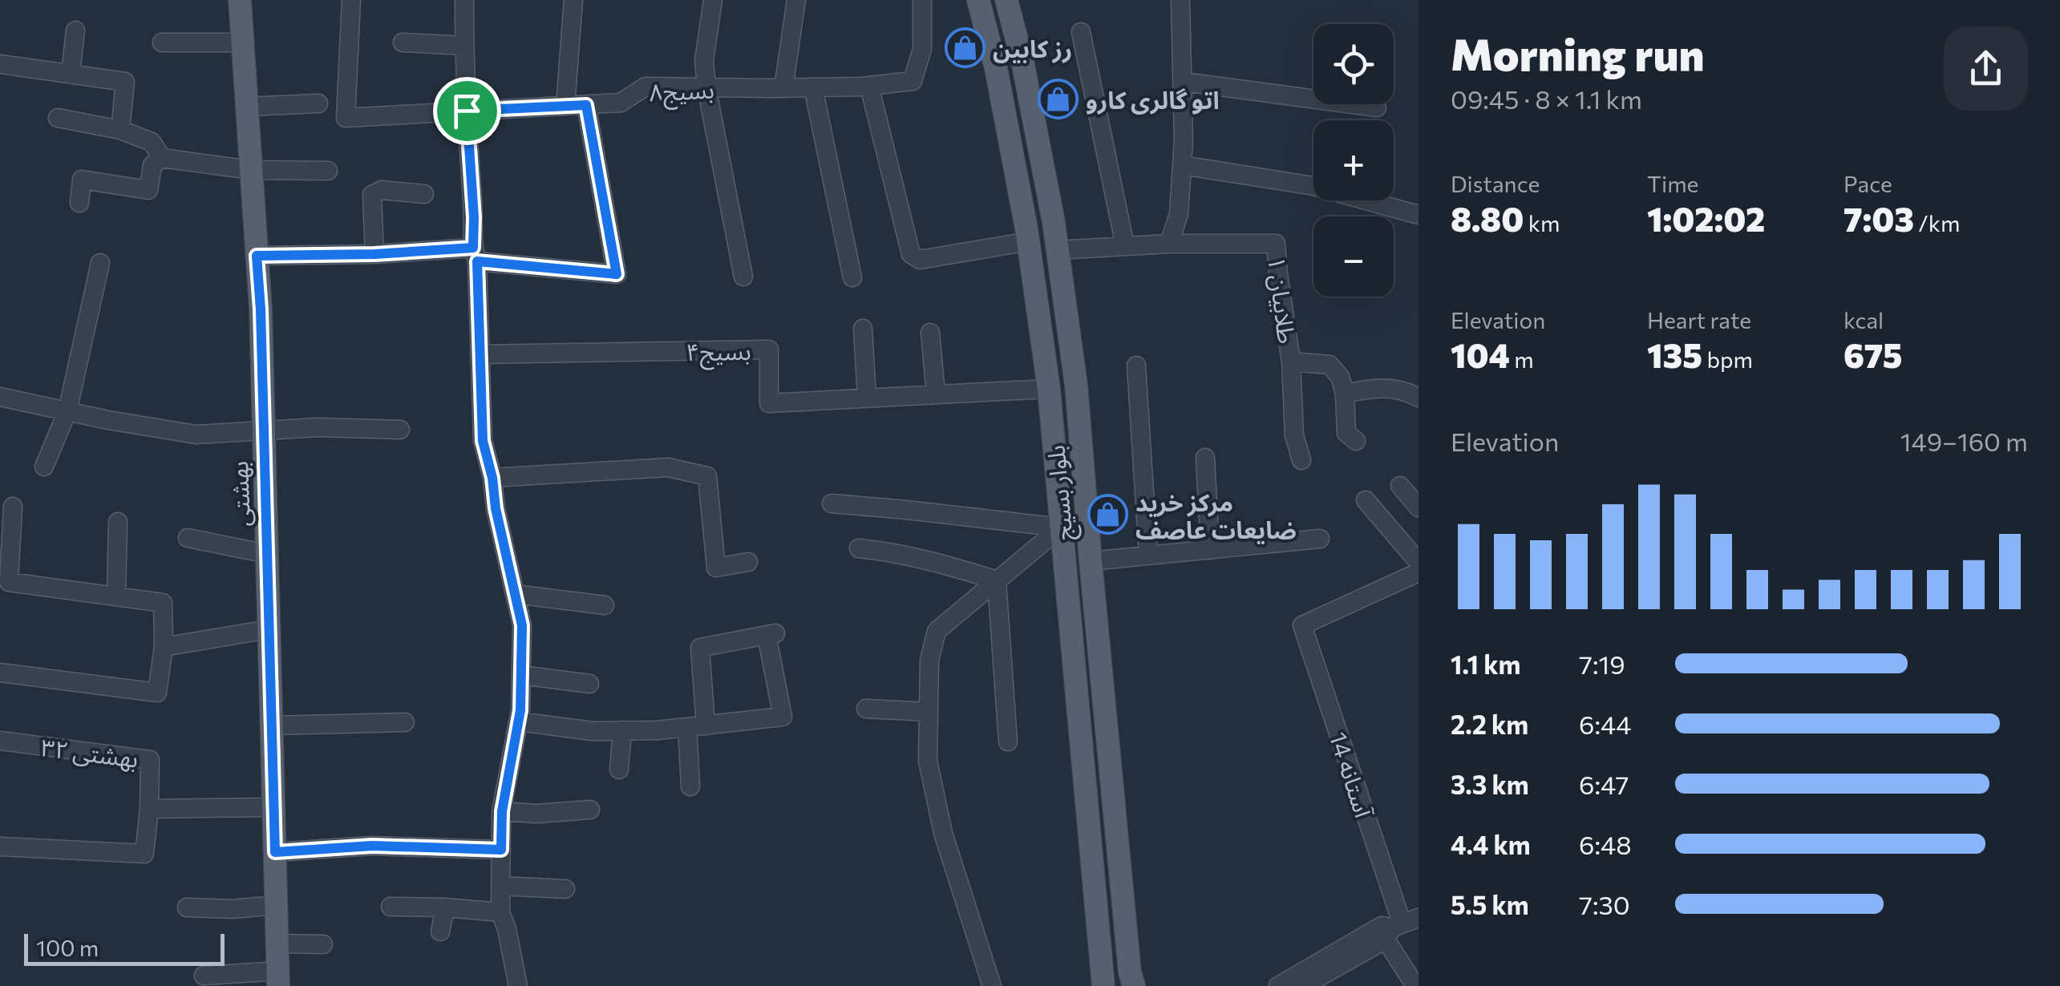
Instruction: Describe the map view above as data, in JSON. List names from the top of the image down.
{
  "streets": {
    "main road": ["بلوار بسیج", "بهشتی"],
    "street": [
      "بسیج۸",
      "طلابیان ۱",
      "بسیج۴",
      "بهشتی ۳۲",
      "آستانه 14"
    ]
  },
  "crossings": [
    ["بسیج۴", "بلوار بسیج"]
  ],
  "places": {
    "shop": ["رز کابین", "اتو گالری کارو", "مرکز خرید ضایعات عاصف"]
  },
  "scale_bar": "100 m",
  "page": {
    "heading": ["Morning run", "09:45 · 8 × 1.1 km"],
    "map_buttons": ["+", "−"],
    "stats": [
      ["Distance", "8.80 km"],
      ["Time", "1:02:02"],
      ["Pace", "7:03 /km"],
      ["Elevation", "104 m"],
      ["Heart rate", "135 bpm"],
      ["kcal", "675"]
    ],
    "chart": ["Elevation", "149–160 m"],
    "list": [
      {
        "name": "1.1 km",
        "note": "7:19"
      },
      {
        "name": "2.2 km",
        "note": "6:44"
      },
      {
        "name": "3.3 km",
        "note": "6:47"
      },
      {
        "name": "4.4 km",
        "note": "6:48"
      },
      {
        "name": "5.5 km",
        "note": "7:30"
      }
    ],
    "scale": "100 m"
  }
}
